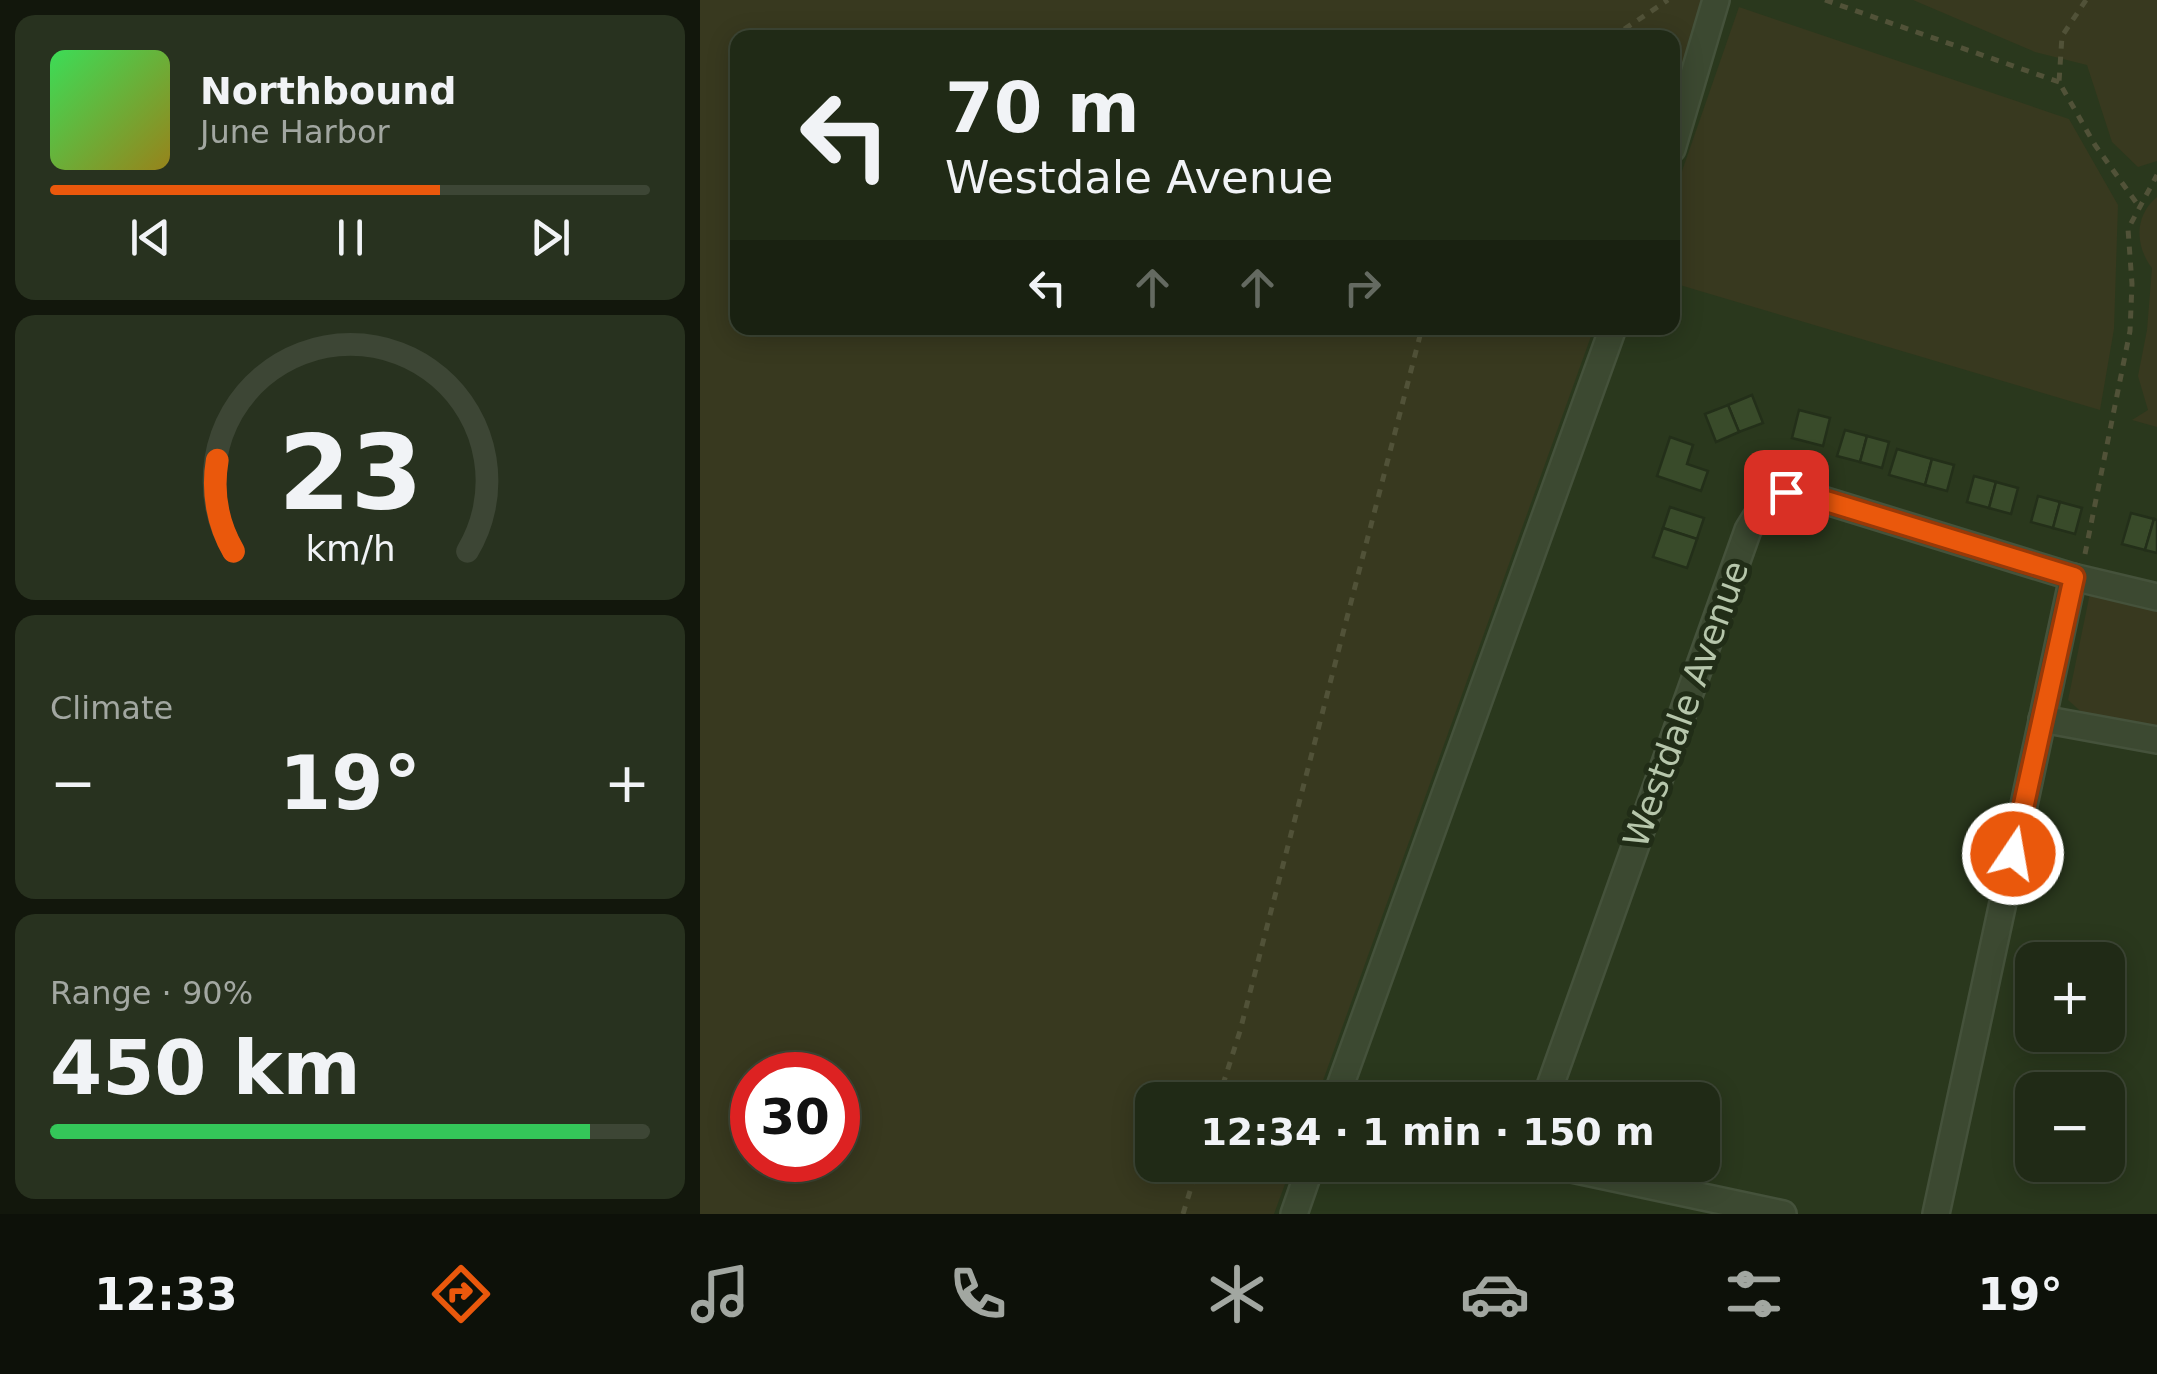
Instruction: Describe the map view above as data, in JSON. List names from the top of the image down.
{
  "streets": {
    "street": ["Westdale Avenue"]
  },
  "page": {
    "turn": ["70 m", "Westdale Avenue"],
    "song": ["Northbound", "June Harbor"],
    "tile": [
      "Climate",
      ["Range · 90%", "450 km"]
    ],
    "heat": ["−", "19°", "+"],
    "map_buttons": ["+", "−"],
    "limit": "30",
    "trip": "12:34 · 1 min · 150 m",
    "tabs": ["12:33", "19°"],
    "gauge": ["23", "km/h"]
  }
}
